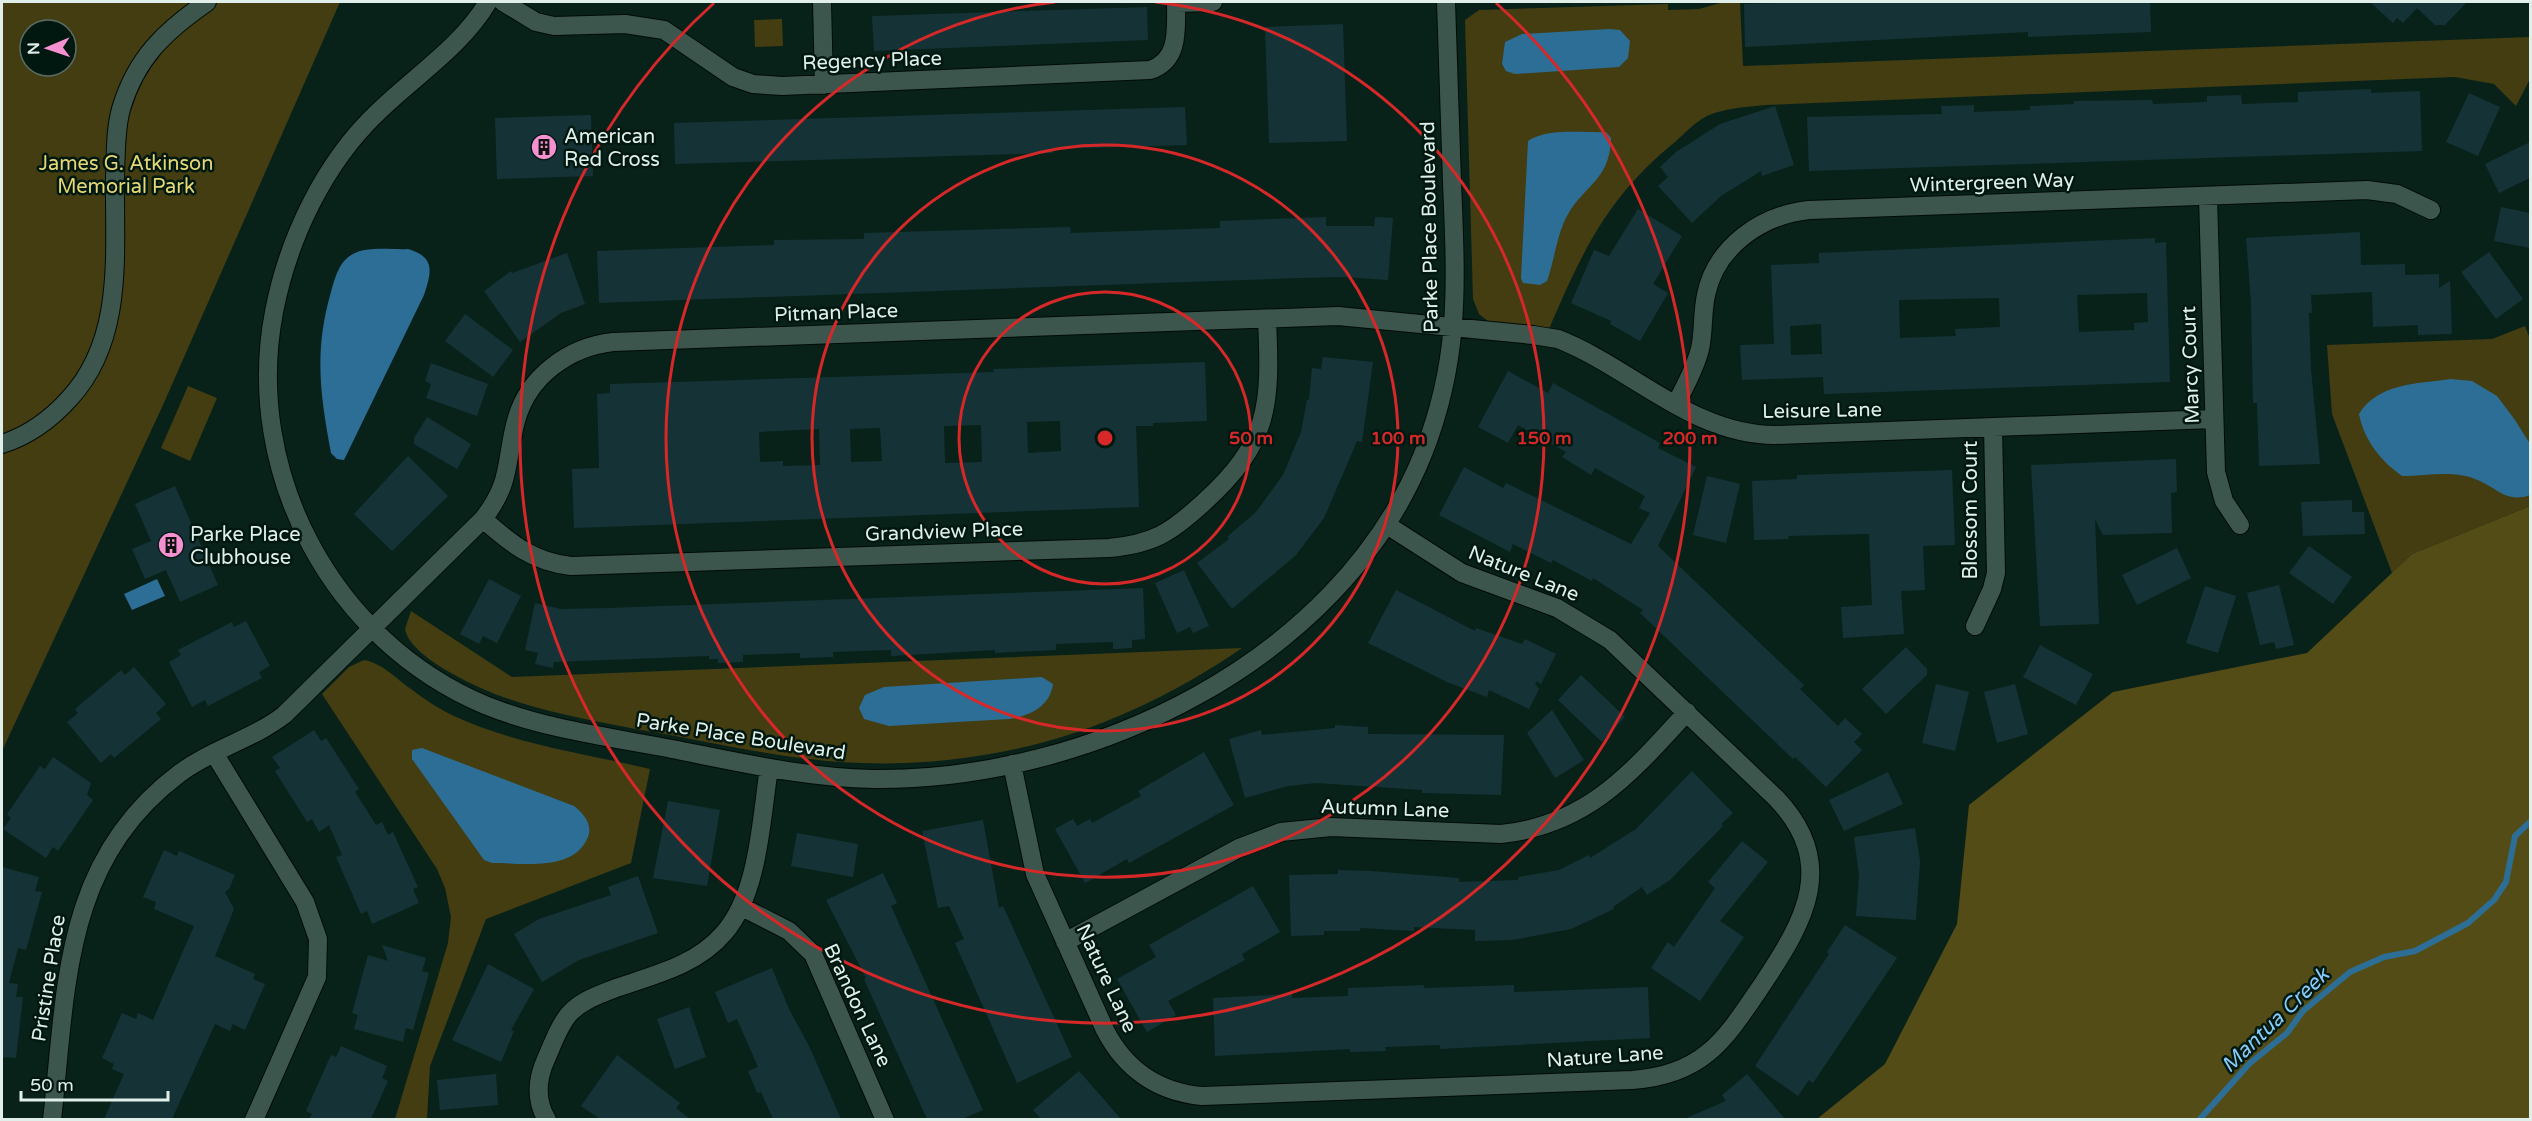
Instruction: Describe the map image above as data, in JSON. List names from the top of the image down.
{
  "streets": {
    "street": [
      "Regency Place",
      "Wintergreen Way",
      "Parke Place Boulevard",
      "Pitman Place",
      "Marcy Court",
      "Leisure Lane",
      "Blossom Court",
      "Grandview Place",
      "Nature Lane",
      "Autumn Lane",
      "Pristine Place",
      "Brandon Lane"
    ]
  },
  "crossings": [
    ["Wintergreen Way", "Marcy Court"],
    ["Wintergreen Way", "Leisure Lane"],
    ["Parke Place Boulevard", "Pitman Place"],
    ["Parke Place Boulevard", "Leisure Lane"],
    ["Parke Place Boulevard", "Nature Lane"],
    ["Parke Place Boulevard", "Pristine Place"],
    ["Pitman Place", "Leisure Lane"],
    ["Pitman Place", "Grandview Place"],
    ["Pitman Place", "Pristine Place"],
    ["Marcy Court", "Leisure Lane"],
    ["Leisure Lane", "Blossom Court"],
    ["Nature Lane", "Autumn Lane"]
  ],
  "water": ["Mantua Creek"],
  "parks": ["James G. Atkinson Memorial Park"],
  "places": {
    "building": ["American Red Cross", "Parke Place Clubhouse"]
  },
  "scale_bar": "50 m",
  "north": "left",
  "rings": [
    "50 m",
    "100 m",
    "150 m",
    "200 m"
  ]
}
